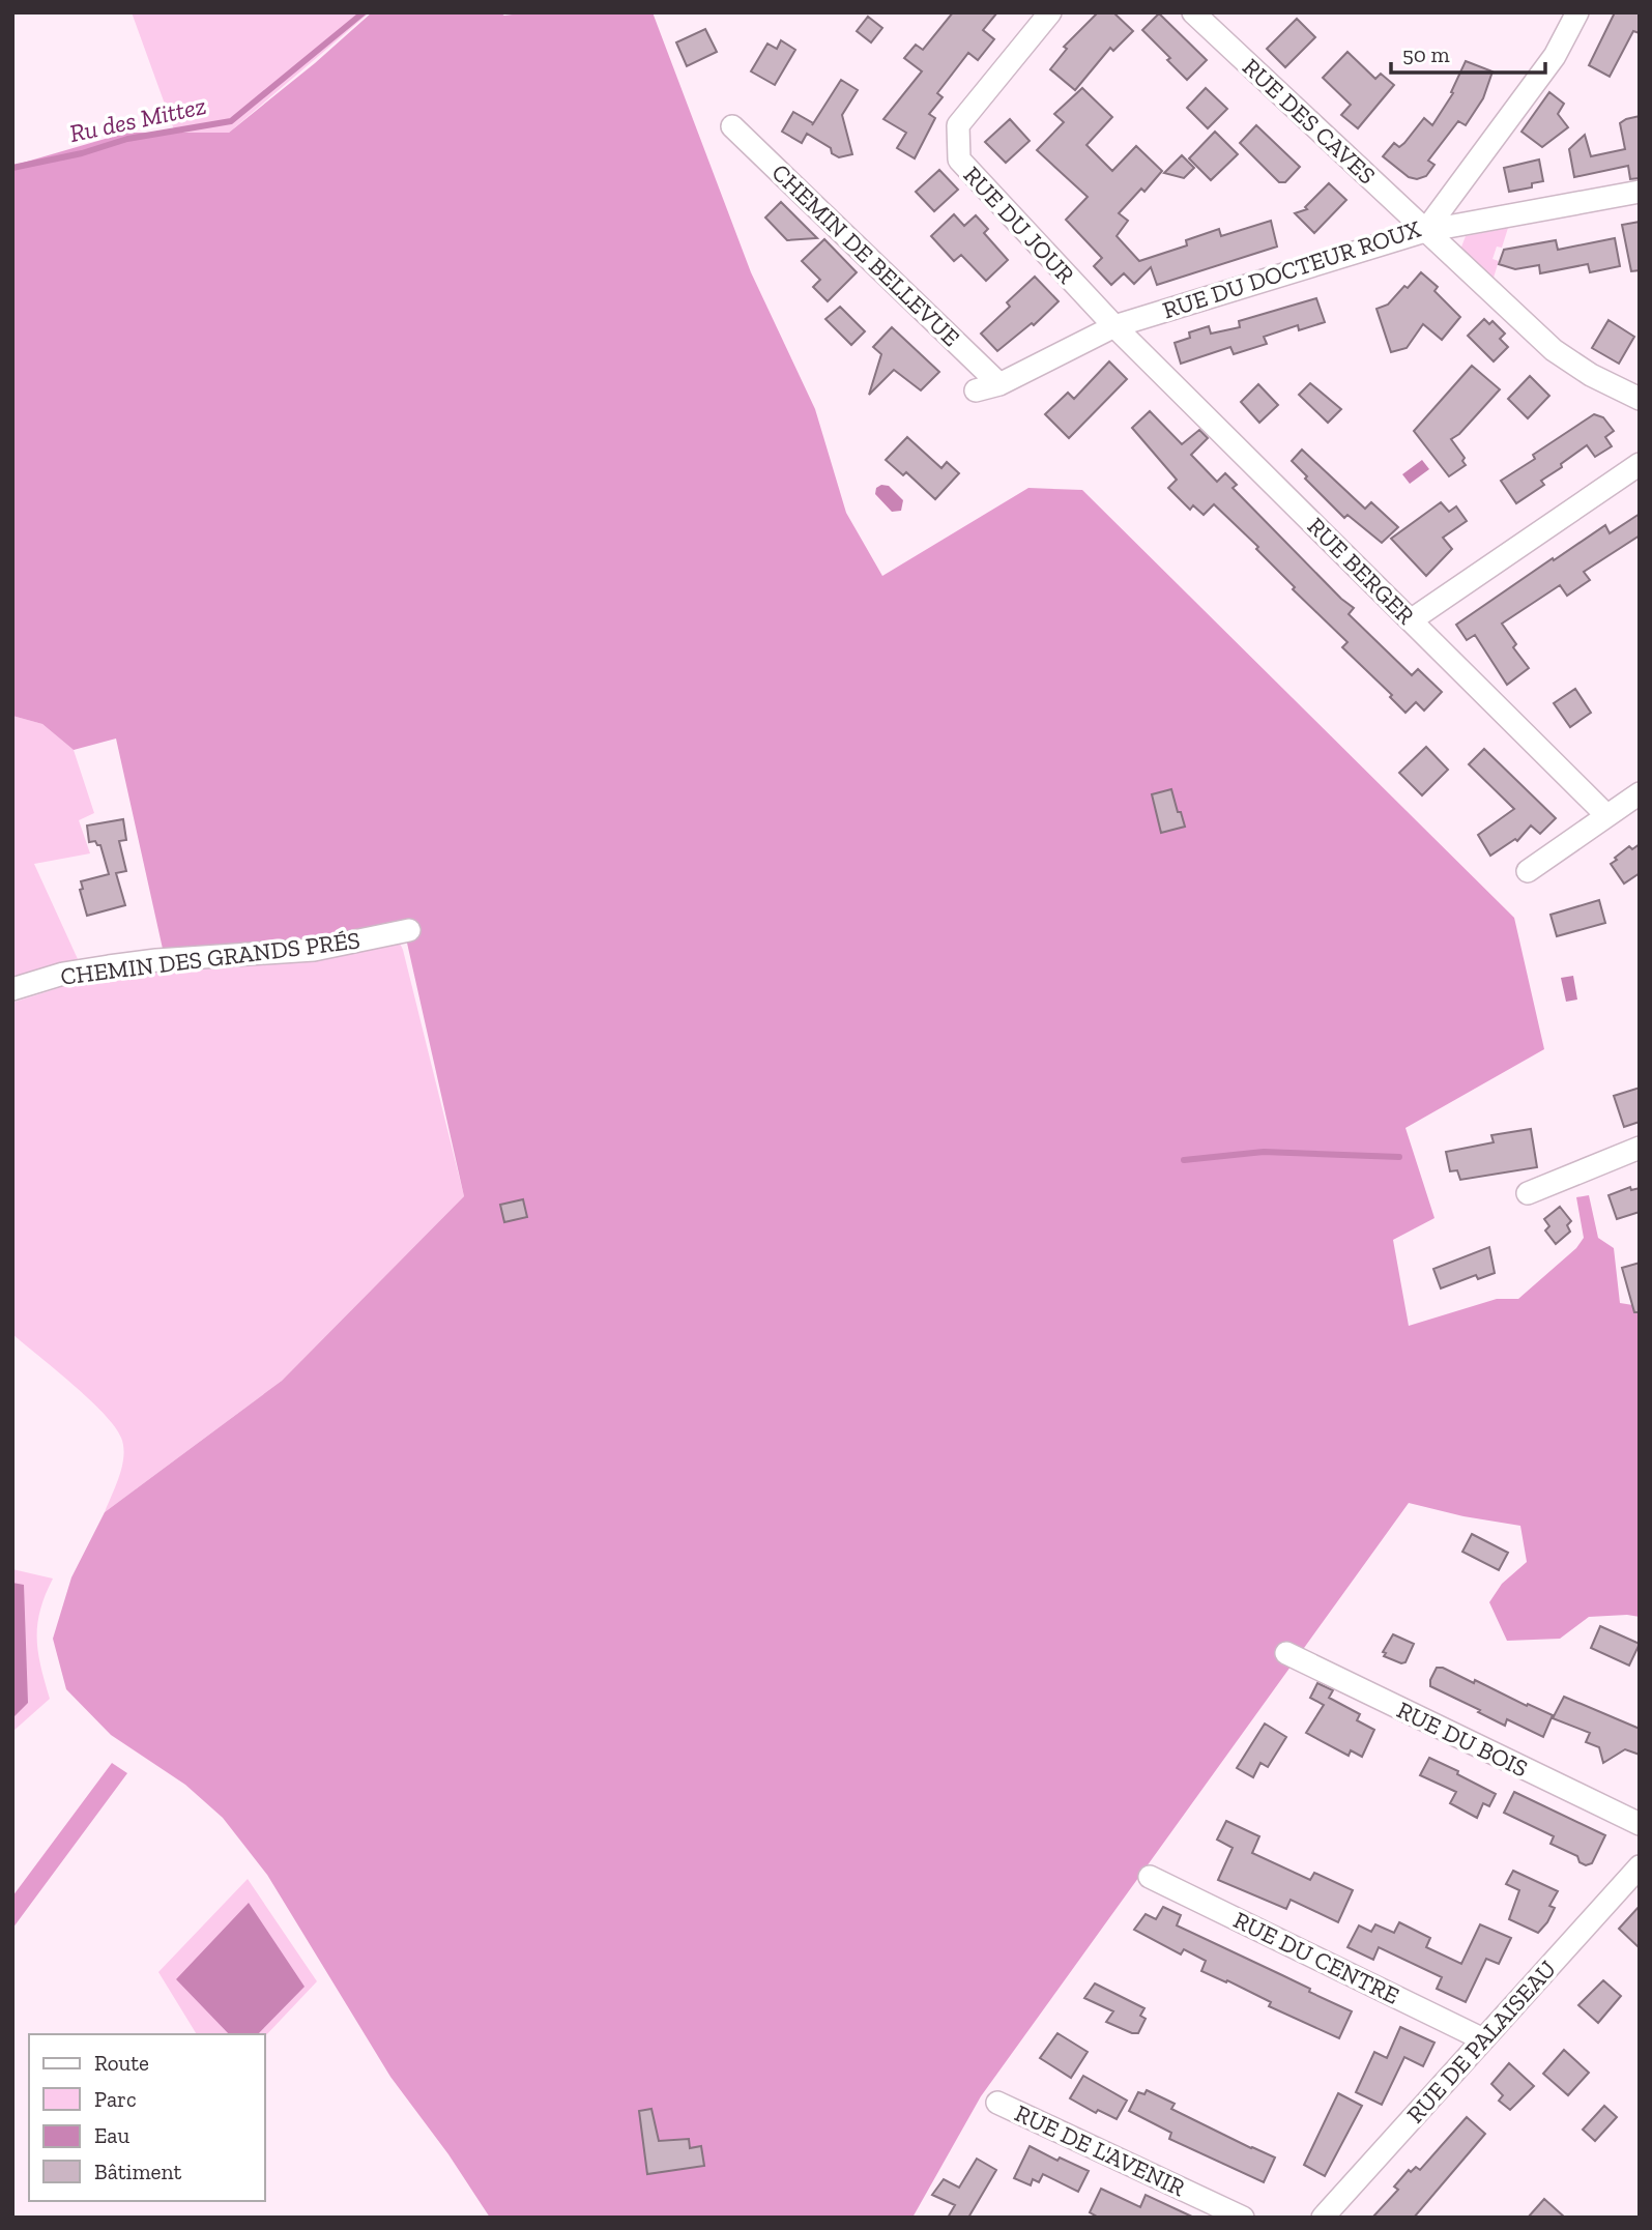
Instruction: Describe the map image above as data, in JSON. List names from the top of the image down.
{
  "streets": {
    "street": [
      "RUE DES CAVES",
      "RUE DU JOUR",
      "CHEMIN DE BELLEVUE",
      "RUE DU DOCTEUR ROUX",
      "RUE BERGER",
      "CHEMIN DES GRANDS PRÉS",
      "RUE DU BOIS",
      "RUE DU CENTRE",
      "RUE DE PALAISEAU",
      "RUE DE L'AVENIR"
    ]
  },
  "crossings": [
    ["RUE DES CAVES", "RUE DU DOCTEUR ROUX"],
    ["RUE DU JOUR", "RUE DU DOCTEUR ROUX"],
    ["RUE DU JOUR", "RUE BERGER"],
    ["CHEMIN DE BELLEVUE", "RUE DU DOCTEUR ROUX"],
    ["RUE DU DOCTEUR ROUX", "RUE BERGER"],
    ["RUE DU CENTRE", "RUE DE PALAISEAU"]
  ],
  "water": ["Ru des Mittez"],
  "legend": [
    "Route",
    "Parc",
    "Eau",
    "Bâtiment"
  ],
  "scale_bar": "50 m"
}
